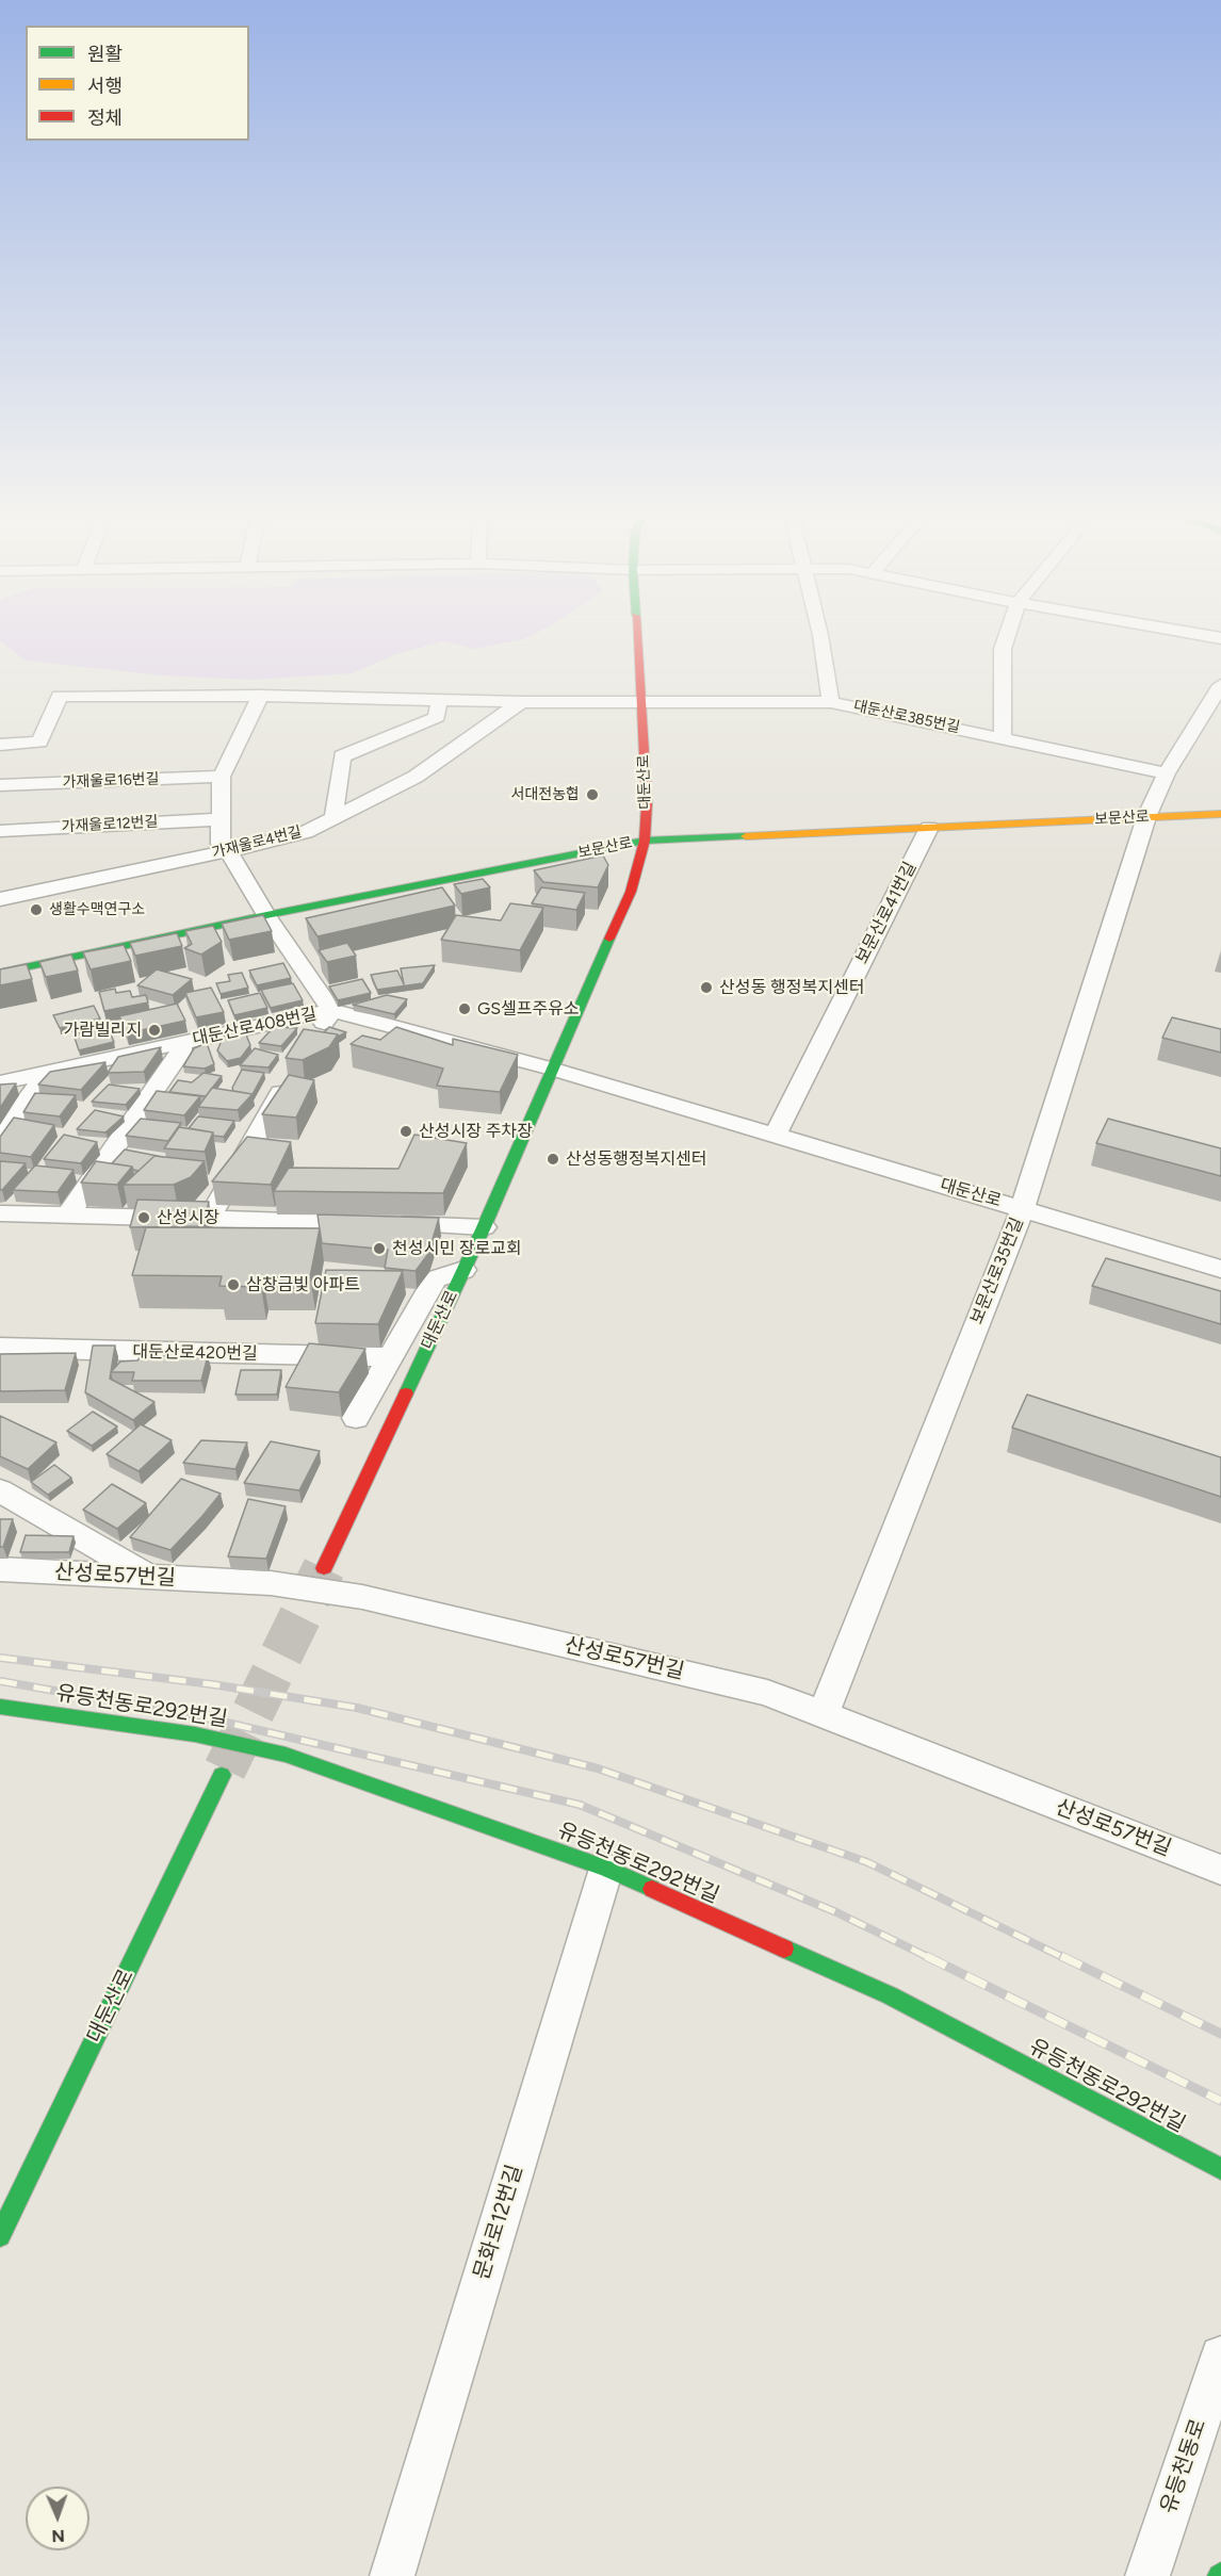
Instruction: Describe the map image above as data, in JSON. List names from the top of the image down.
{
  "streets": {
    "main road": ["대둔산로", "보문산로", "유등천동로292번길"],
    "street": [
      "대둔산로385번길",
      "가재울로16번길",
      "가재울로12번길",
      "가재울로4번길",
      "보문산로41번길",
      "대둔산로408번길",
      "보문산로35번길",
      "대둔산로420번길",
      "산성로57번길",
      "문화로12번길",
      "유등천동로"
    ]
  },
  "crossings": [
    ["대둔산로385번길", "대둔산로"],
    ["대둔산로385번길", "가재울로4번길"],
    ["대둔산로385번길", "보문산로35번길"],
    ["대둔산로", "보문산로"],
    ["대둔산로", "보문산로41번길"],
    ["대둔산로", "대둔산로408번길"],
    ["대둔산로", "보문산로35번길"],
    ["보문산로", "보문산로41번길"],
    ["보문산로", "보문산로35번길"],
    ["보문산로35번길", "산성로57번길"],
    ["유등천동로292번길", "문화로12번길"]
  ],
  "places": [
    "서대전농협",
    "생활수맥연구소",
    "산성동 행정복지센터",
    "GS셀프주유소",
    "가람빌리지",
    "산성시장 주차장",
    "산성동행정복지센터",
    "산성시장",
    "천성시민 장로교회",
    "삼창금빛 아파트"
  ],
  "legend": ["원활", "서행", "정체"],
  "north": "bottom"
}
